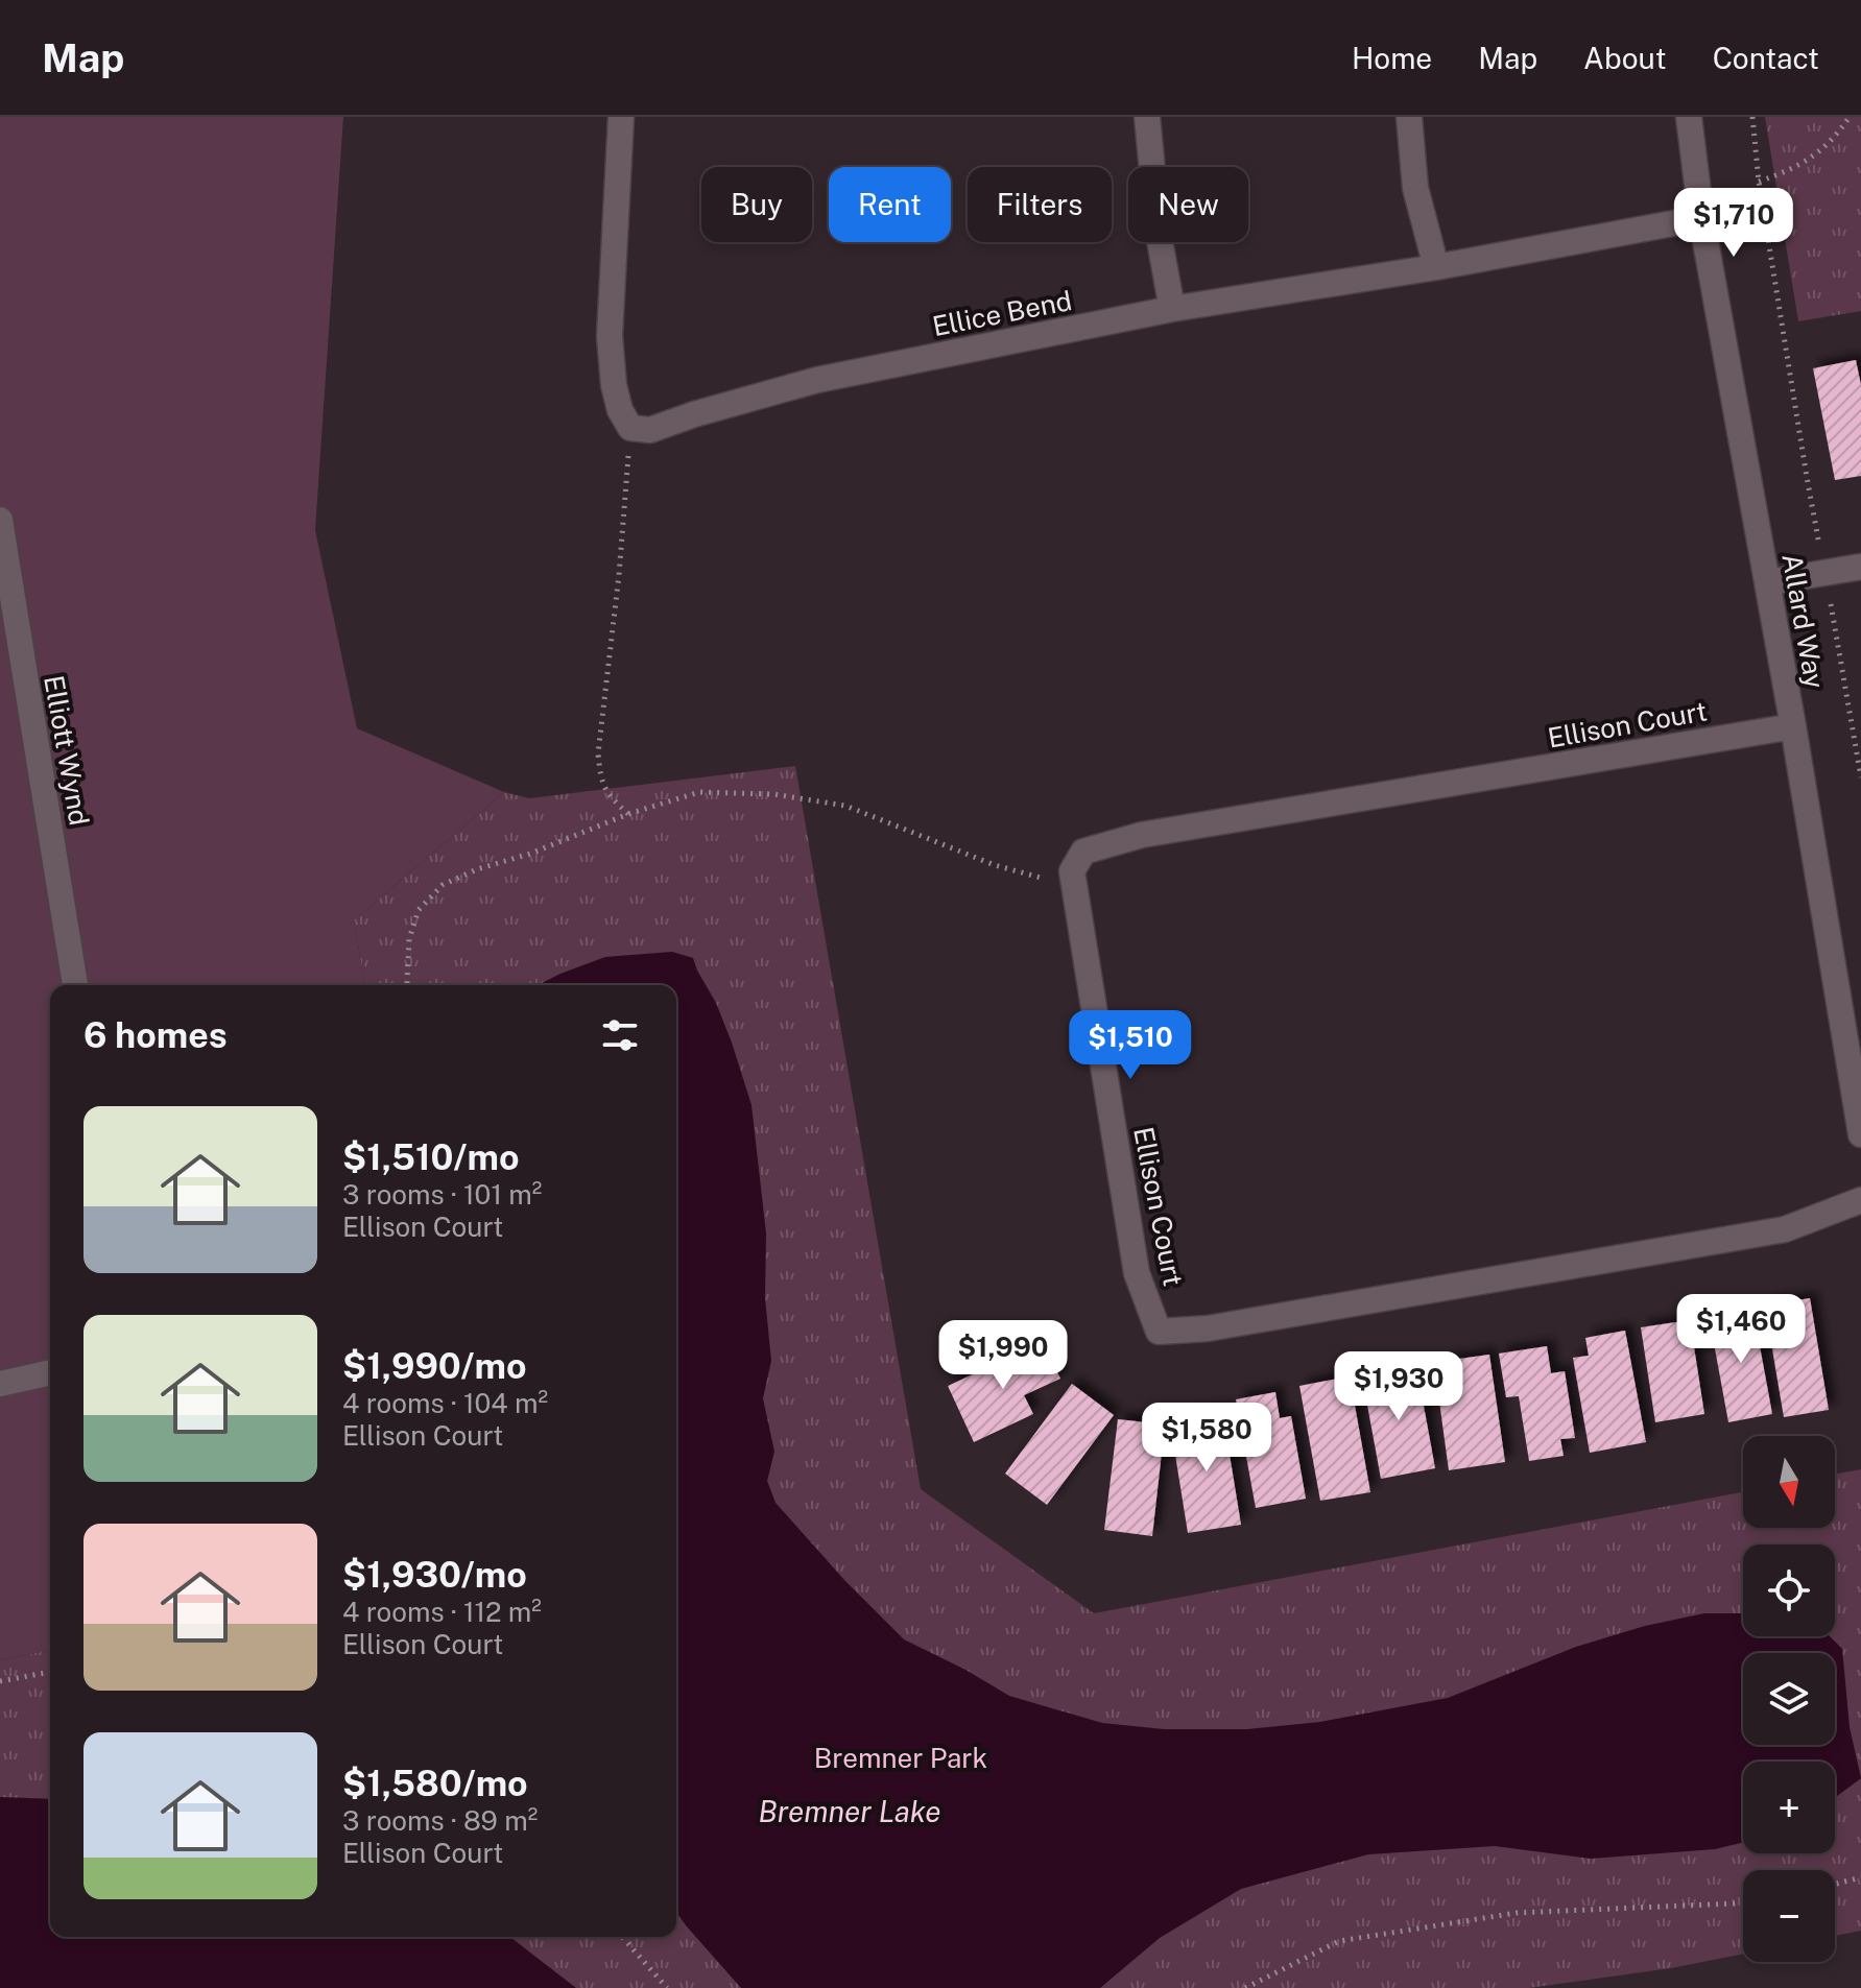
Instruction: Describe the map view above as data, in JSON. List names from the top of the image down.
{
  "streets": {
    "street": [
      "Ellice Bend",
      "Allard Way",
      "Ellison Court",
      "Elliott Wynd"
    ]
  },
  "crossings": [
    ["Ellice Bend", "Allard Way"],
    ["Allard Way", "Ellison Court"]
  ],
  "water": ["Bremner Lake"],
  "parks": ["Bremner Park"],
  "north": "bottom",
  "page": {
    "header": "Map",
    "nav": [
      "Home",
      "Map",
      "About",
      "Contact"
    ],
    "chip": [
      "Buy",
      "Rent",
      "Filters",
      "New"
    ],
    "price": [
      "$1,710",
      "$1,510",
      "$1,460",
      "$1,990",
      "$1,930",
      "$1,580"
    ],
    "heading": "6 homes",
    "list": [
      {
        "name": "$1,510/mo",
        "note": "3 rooms · 101 m² · Ellison Court"
      },
      {
        "name": "$1,990/mo",
        "note": "4 rooms · 104 m² · Ellison Court"
      },
      {
        "name": "$1,930/mo",
        "note": "4 rooms · 112 m² · Ellison Court"
      },
      {
        "name": "$1,580/mo",
        "note": "3 rooms · 89 m² · Ellison Court"
      }
    ],
    "map_buttons": ["+", "−"]
  }
}
